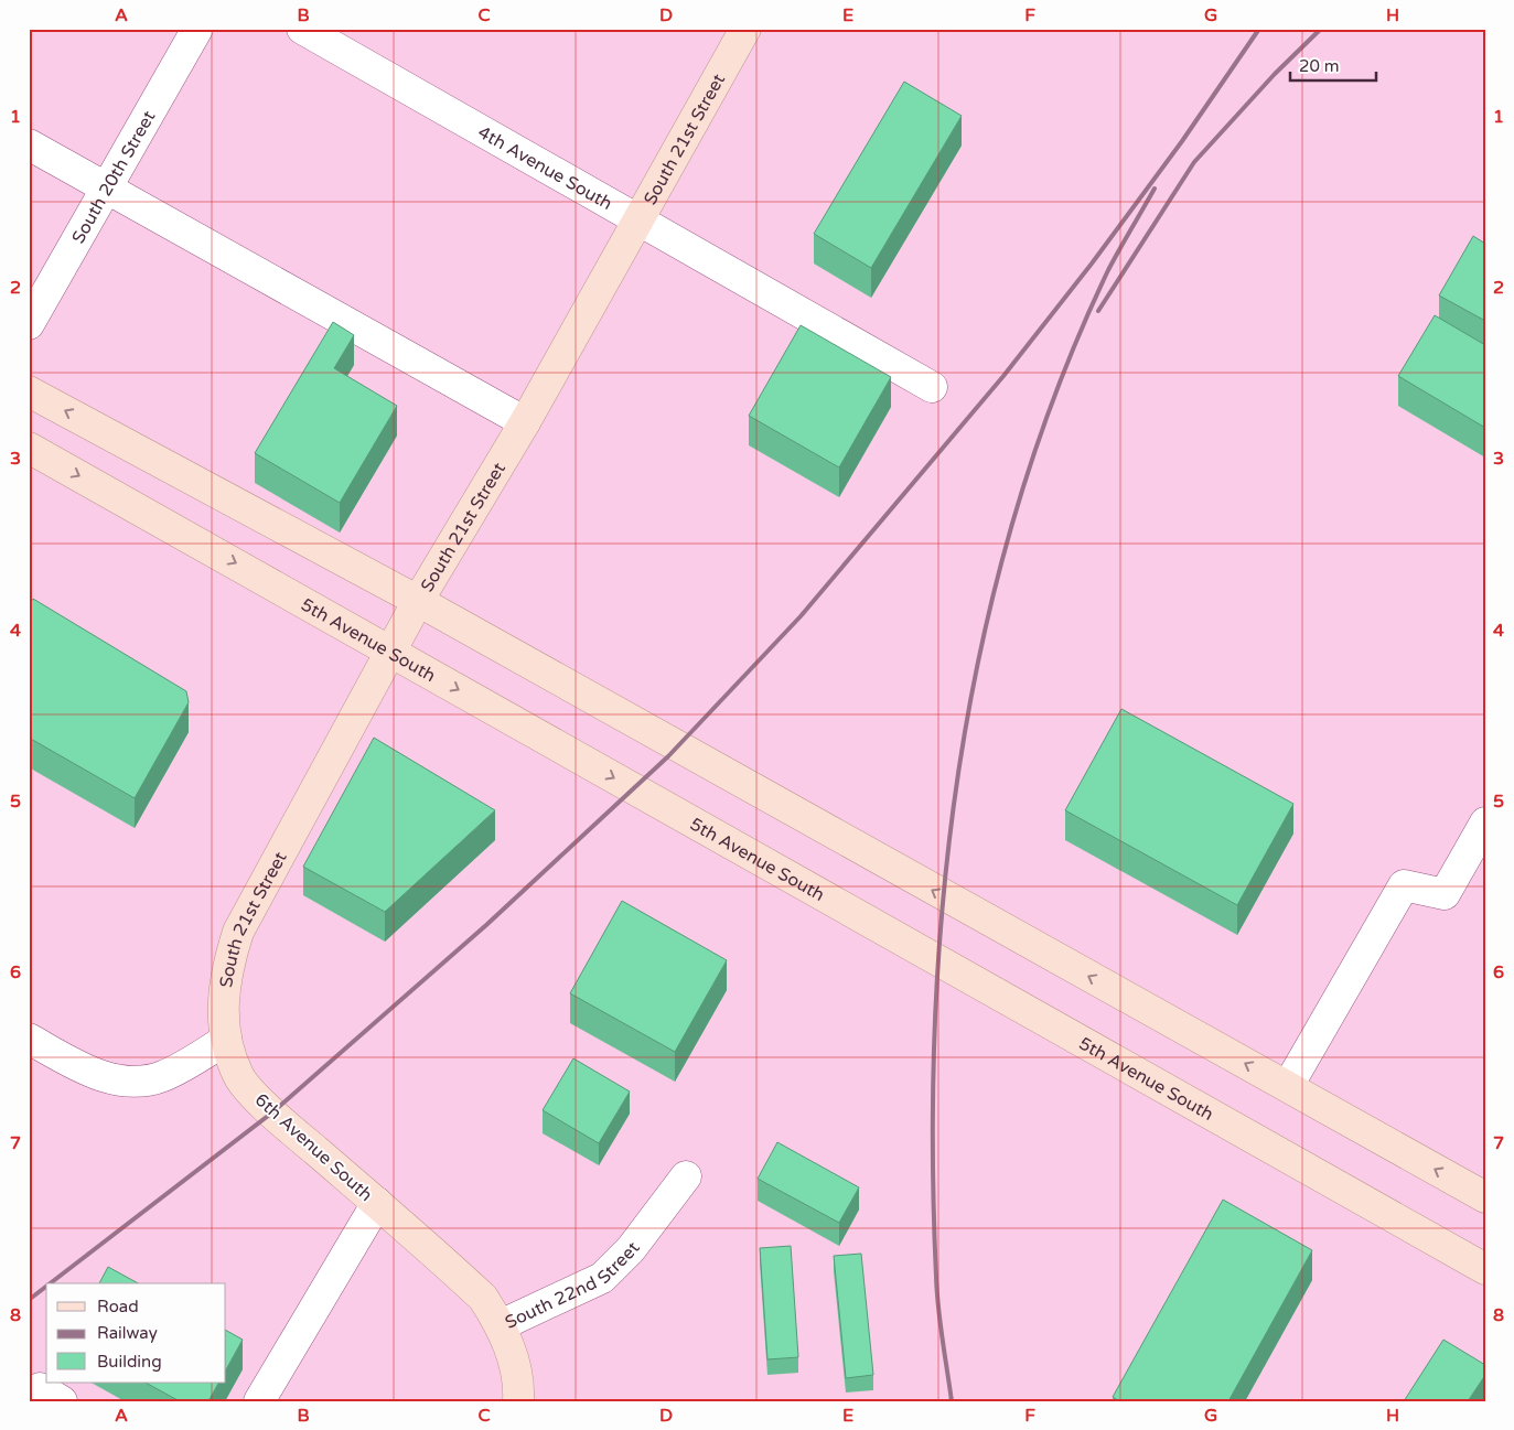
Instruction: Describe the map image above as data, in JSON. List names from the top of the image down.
{
  "streets": {
    "main road": [
      "South 21st Street",
      "5th Avenue South",
      "6th Avenue South",
      "South 22nd Street"
    ],
    "street": ["4th Avenue South", "South 20th Street"]
  },
  "crossings": [
    ["South 21st Street", "4th Avenue South"],
    ["South 21st Street", "5th Avenue South"],
    ["South 21st Street", "6th Avenue South"],
    ["6th Avenue South", "South 22nd Street"]
  ],
  "legend": ["Road", "Railway", "Building"],
  "scale_bar": "20 m",
  "grid": {
    "columns": [
      "A",
      "B",
      "C",
      "D",
      "E",
      "F",
      "G",
      "H"
    ],
    "rows": [
      "1",
      "2",
      "3",
      "4",
      "5",
      "6",
      "7",
      "8"
    ]
  }
}
